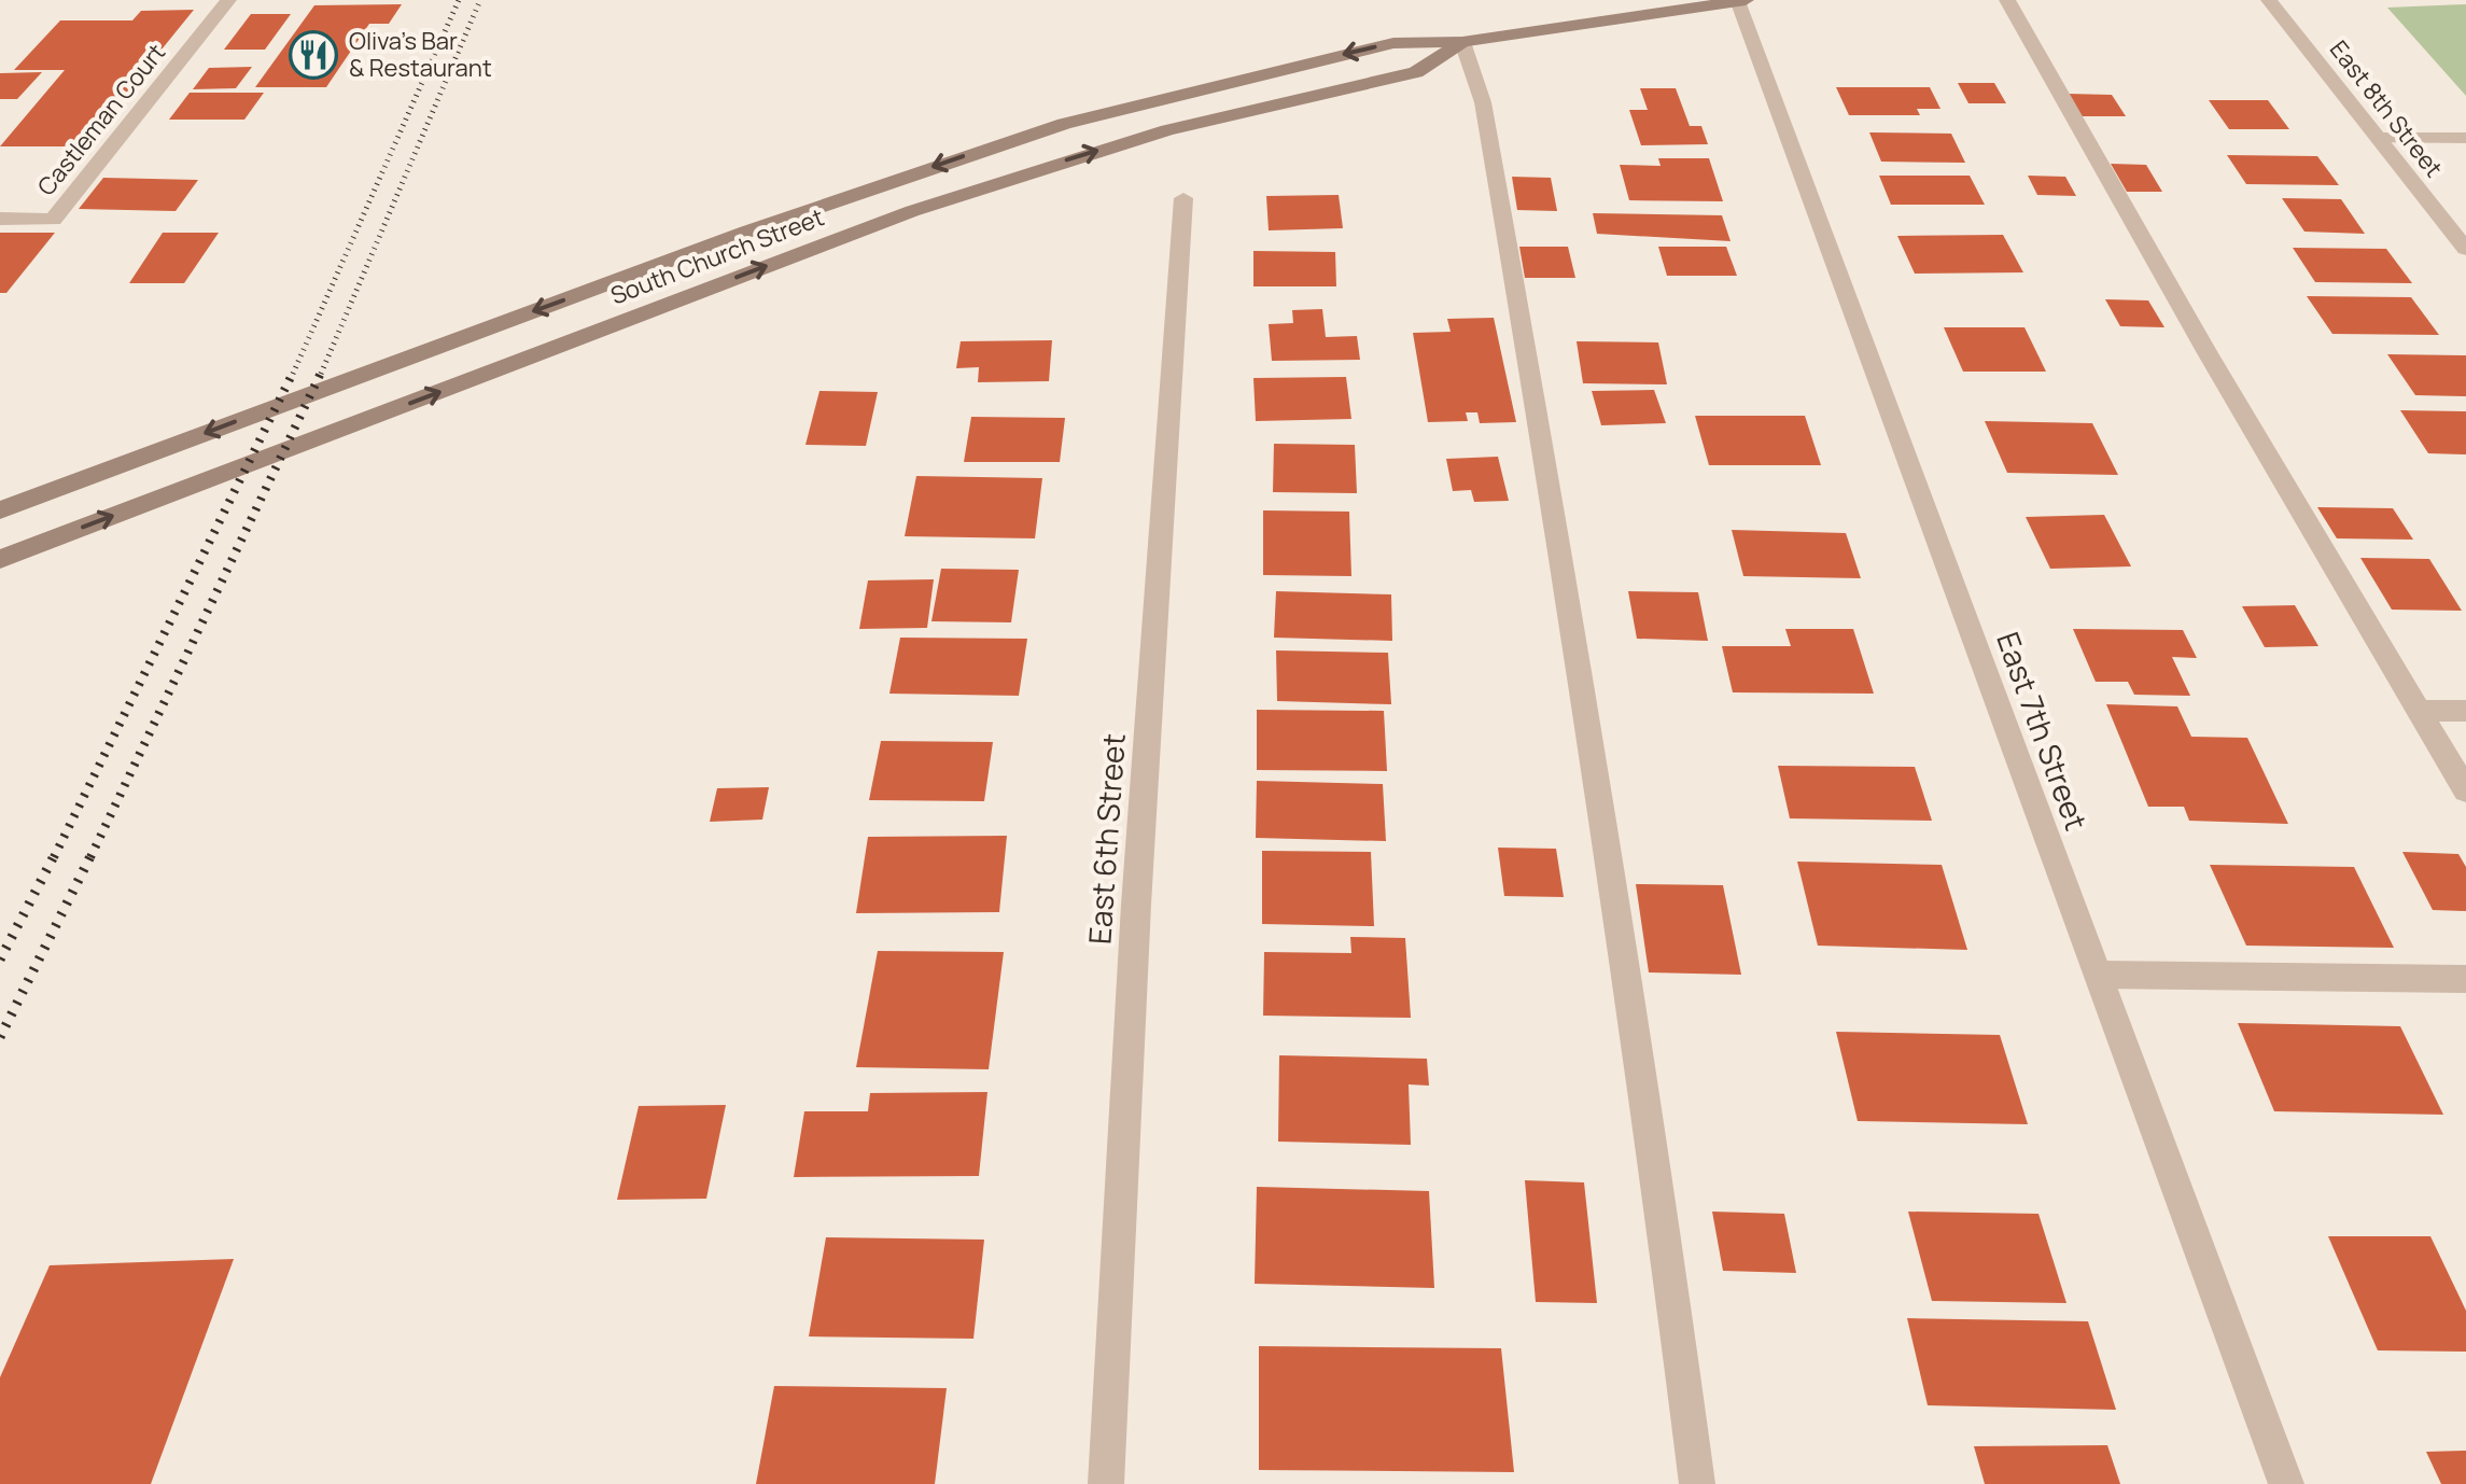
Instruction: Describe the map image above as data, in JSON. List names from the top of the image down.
{
  "streets": {
    "main road": ["South Church Street"],
    "street": [
      "East 8th Street",
      "Castleman Court",
      "East 7th Street",
      "East 6th Street"
    ]
  },
  "crossings": [
    ["South Church Street", "East 7th Street"]
  ],
  "places": {
    "restaurant": ["Oliva's Bar & Restaurant"]
  }
}
